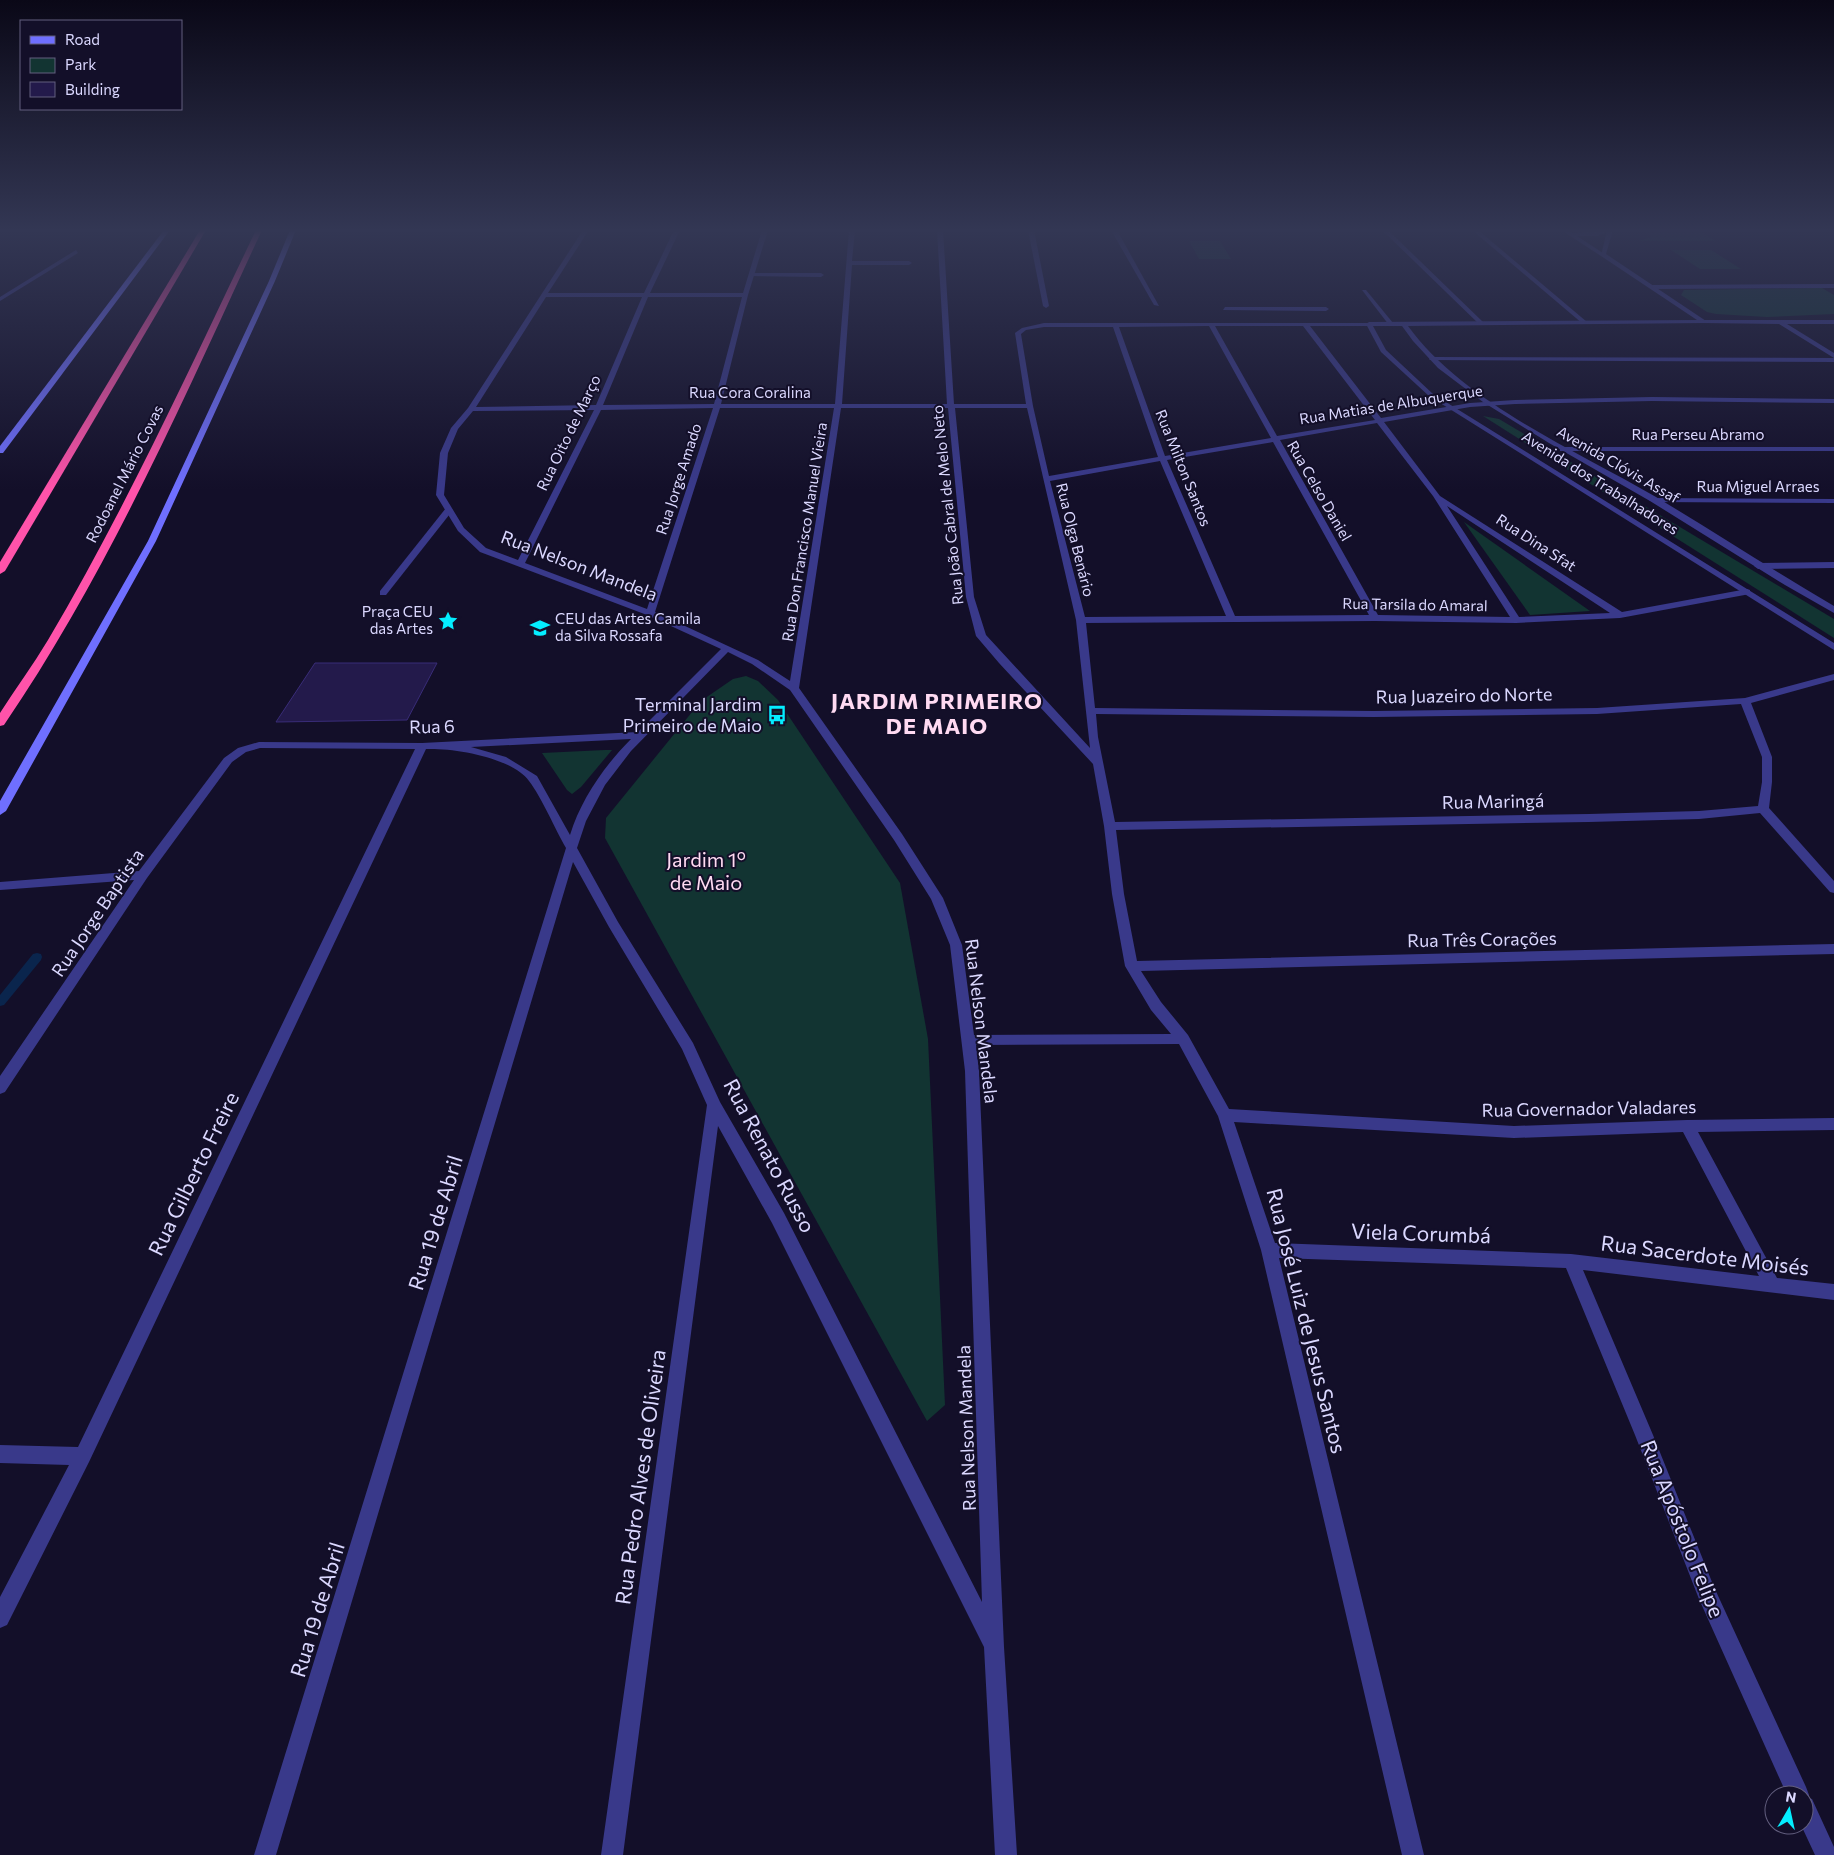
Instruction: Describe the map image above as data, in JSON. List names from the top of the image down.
{
  "streets": {
    "highway": ["Rodoanel Mário Covas"],
    "street": [
      "Rua Cora Coralina",
      "Rua Matias de Albuquerque",
      "Rua Oito de Março",
      "Rua Perseu Abramo",
      "Avenida Clóvis Assaf",
      "Rua Milton Santos",
      "Rua Jorge Amado",
      "Avenida dos Trabalhadores",
      "Rua Miguel Arraes",
      "Rua Celso Daniel",
      "Rua João Cabral de Melo Neto",
      "Rua Don Francisco Manuel Vieira",
      "Rua Olga Benário",
      "Rua Dina Sfat",
      "Rua Nelson Mandela",
      "Rua Tarsila do Amaral",
      "Rua Juazeiro do Norte",
      "Rua 6",
      "Rua Maringá",
      "Rua Jorge Baptista",
      "Rua Três Corações",
      "Rua Governador Valadares",
      "Rua Renato Russo",
      "Rua Gilberto Freire",
      "Rua 19 de Abril",
      "Viela Corumbá",
      "Rua Sacerdote Moisés",
      "Rua José Luiz de Jesus Santos",
      "Rua Pedro Alves de Oliveira",
      "Rua Apóstolo Felipe"
    ]
  },
  "crossings": [
    ["Rua Cora Coralina", "Rua Oito de Março"],
    ["Rua Cora Coralina", "Rua Jorge Amado"],
    ["Rua Cora Coralina", "Rua João Cabral de Melo Neto"],
    ["Rua Cora Coralina", "Rua Don Francisco Manuel Vieira"],
    ["Rua Cora Coralina", "Rua Olga Benário"],
    ["Rua Cora Coralina", "Rua Nelson Mandela"],
    ["Rua Matias de Albuquerque", "Avenida Clóvis Assaf"],
    ["Rua Matias de Albuquerque", "Rua Milton Santos"],
    ["Rua Matias de Albuquerque", "Avenida dos Trabalhadores"],
    ["Rua Matias de Albuquerque", "Rua Celso Daniel"],
    ["Rua Matias de Albuquerque", "Rua Olga Benário"],
    ["Rua Matias de Albuquerque", "Rua Dina Sfat"],
    ["Rua Oito de Março", "Rua Nelson Mandela"],
    ["Rua Perseu Abramo", "Avenida Clóvis Assaf"],
    ["Avenida Clóvis Assaf", "Rua Miguel Arraes"],
    ["Rua Milton Santos", "Rua Olga Benário"],
    ["Rua Milton Santos", "Rua Tarsila do Amaral"],
    ["Rua Jorge Amado", "Rua Nelson Mandela"],
    ["Avenida dos Trabalhadores", "Rua Tarsila do Amaral"],
    ["Rua Celso Daniel", "Rua Tarsila do Amaral"],
    ["Rua João Cabral de Melo Neto", "Rua Olga Benário"],
    ["Rua João Cabral de Melo Neto", "Rua José Luiz de Jesus Santos"],
    ["Rua Don Francisco Manuel Vieira", "Rua Nelson Mandela"],
    ["Rua Olga Benário", "Rua Tarsila do Amaral"],
    ["Rua Olga Benário", "Rua Juazeiro do Norte"],
    ["Rua Olga Benário", "Rua José Luiz de Jesus Santos"],
    ["Rua Dina Sfat", "Rua Tarsila do Amaral"],
    ["Rua Nelson Mandela", "Rua Renato Russo"],
    ["Rua Nelson Mandela", "Rua 19 de Abril"],
    ["Rua 6", "Rua Jorge Baptista"],
    ["Rua 6", "Rua Renato Russo"],
    ["Rua 6", "Rua Gilberto Freire"],
    ["Rua 6", "Rua 19 de Abril"],
    ["Rua Maringá", "Rua José Luiz de Jesus Santos"],
    ["Rua Três Corações", "Rua José Luiz de Jesus Santos"],
    ["Rua Governador Valadares", "Rua José Luiz de Jesus Santos"],
    ["Rua Renato Russo", "Rua 19 de Abril"],
    ["Rua Renato Russo", "Rua Pedro Alves de Oliveira"],
    ["Viela Corumbá", "Rua Sacerdote Moisés"],
    ["Viela Corumbá", "Rua José Luiz de Jesus Santos"],
    ["Viela Corumbá", "Rua Apóstolo Felipe"],
    ["Rua Sacerdote Moisés", "Rua Apóstolo Felipe"]
  ],
  "districts": ["JARDIM PRIMEIRO DE MAIO", "Jardim 1º de Maio"],
  "places": {
    "place": ["Praça CEU das Artes"],
    "school or university": ["CEU das Artes Camila da Silva Rossafa"],
    "bus stop": ["Terminal Jardim Primeiro de Maio"]
  },
  "legend": ["Road", "Park", "Building"],
  "north": "top"
}
